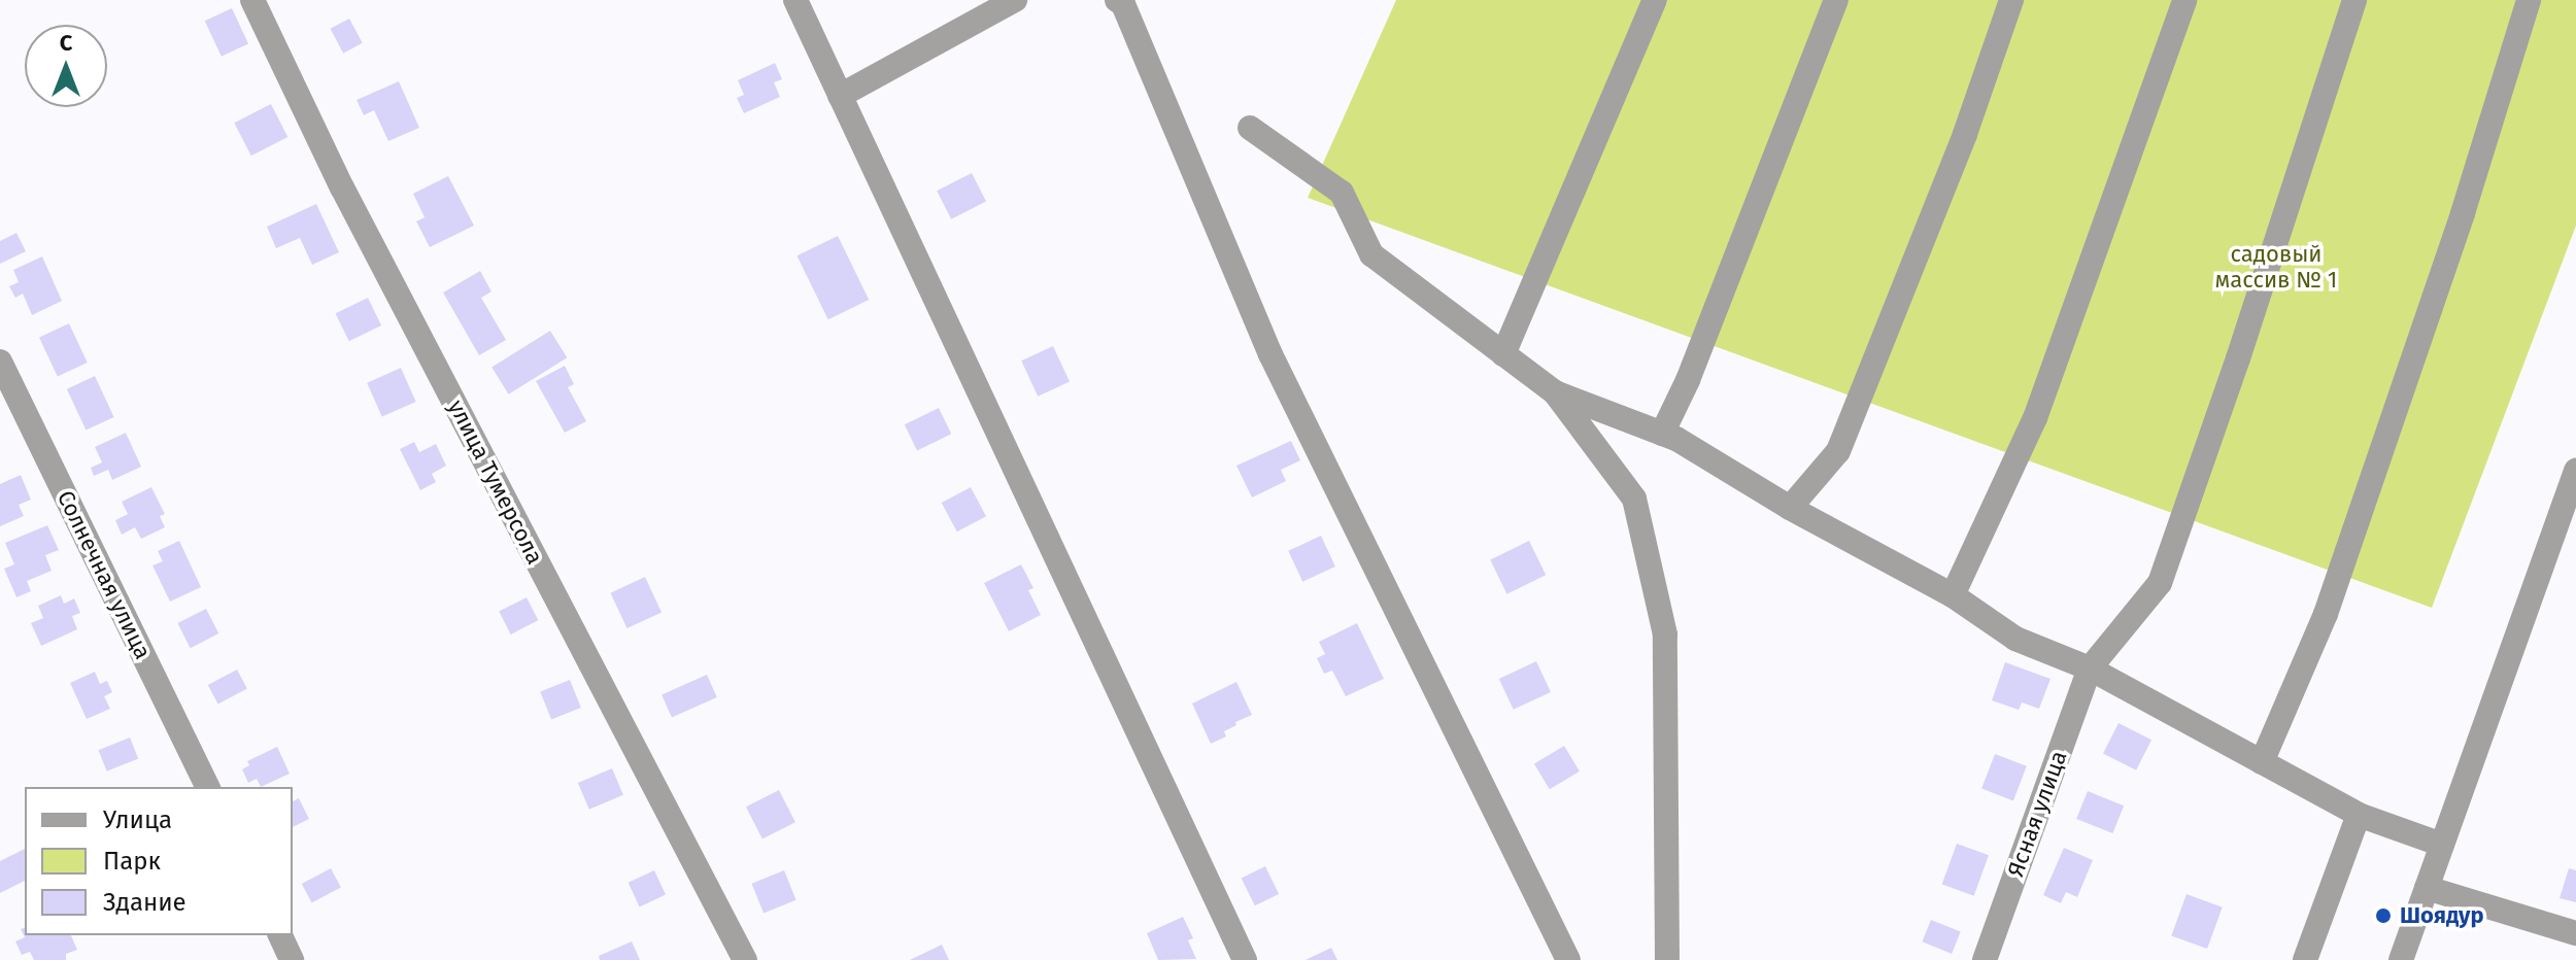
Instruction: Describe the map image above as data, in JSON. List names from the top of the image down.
{
  "streets": {
    "street": ["улица Тумерсола", "Солнечная улица", "Ясная улица"]
  },
  "parks": ["садовый массив № 1"],
  "places": ["Шоядур"],
  "legend": ["Улица", "Парк", "Здание"],
  "north": "top"
}
